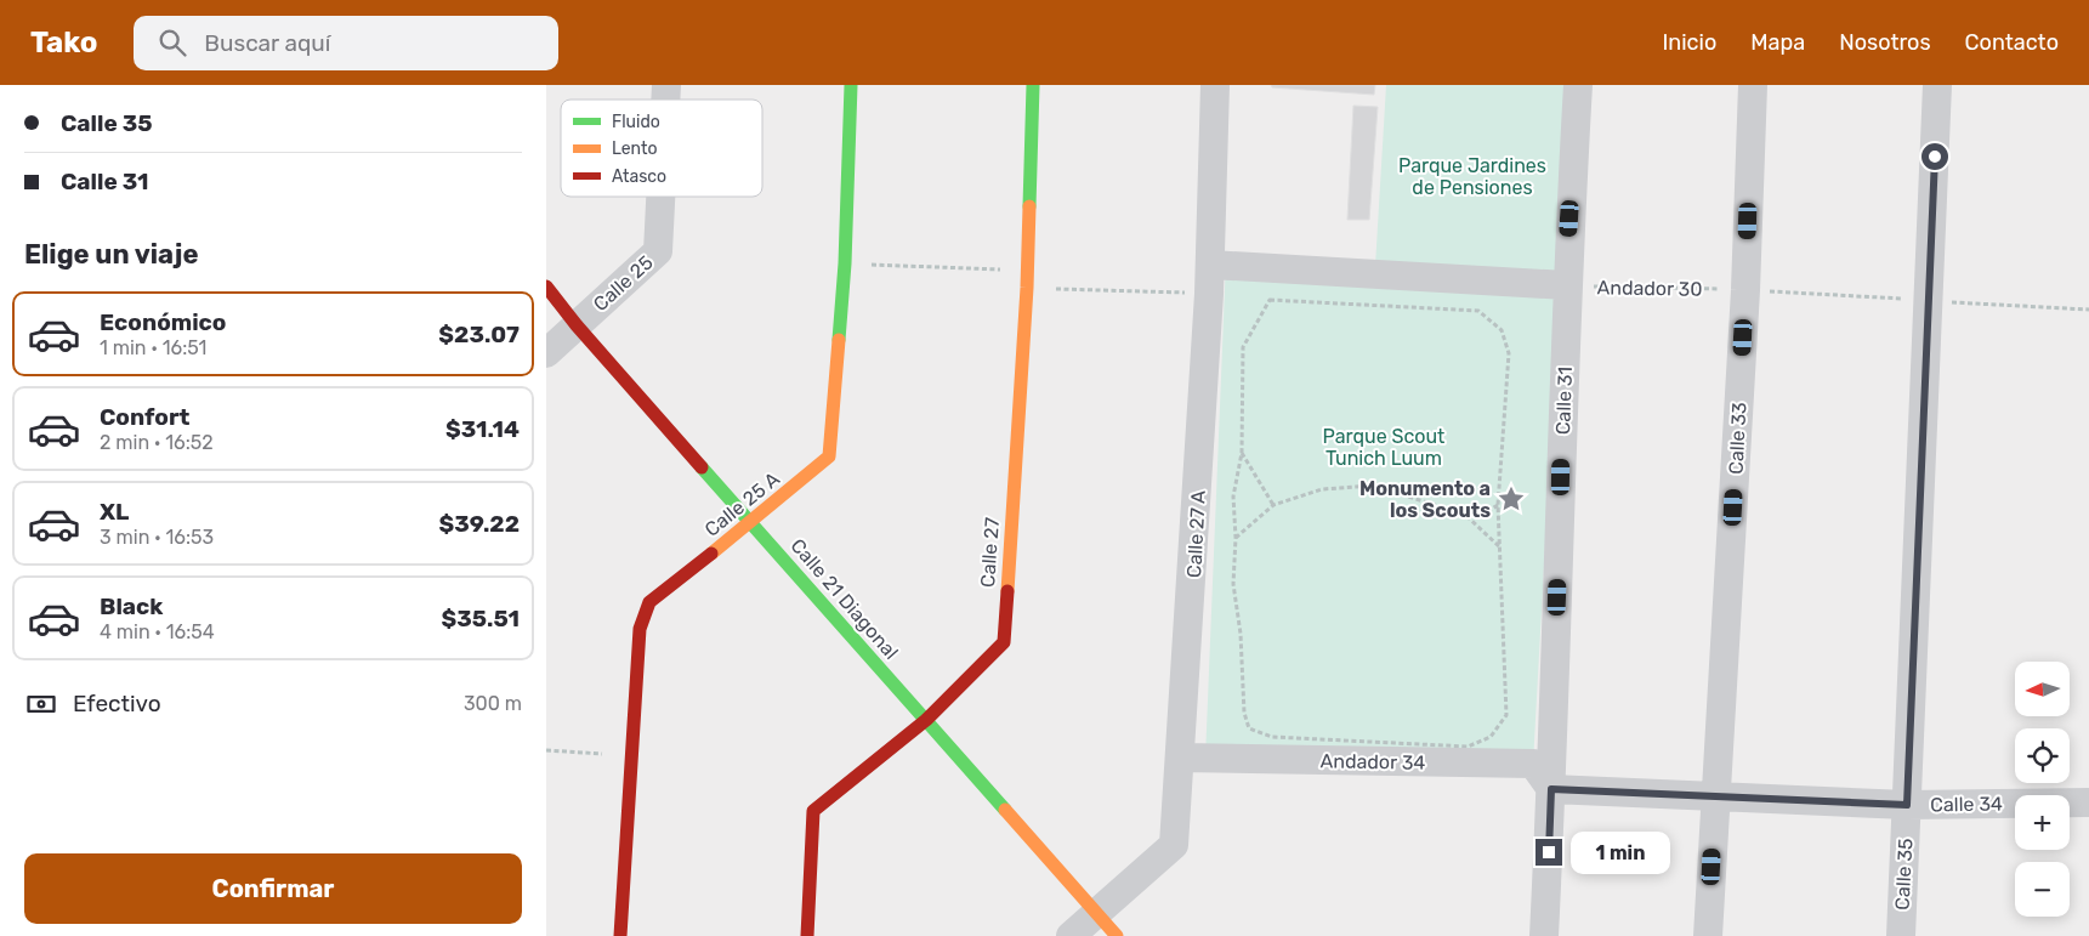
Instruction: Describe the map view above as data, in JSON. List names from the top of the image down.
{
  "streets": {
    "street": [
      "Calle 25",
      "Calle 31",
      "Calle 33",
      "Calle 25 A",
      "Calle 27 A",
      "Calle 27",
      "Calle 21 Diagonal",
      "Andador 34",
      "Calle 34",
      "Calle 35"
    ],
    "path": ["Andador 30"]
  },
  "crossings": [
    ["Calle 25", "Calle 21 Diagonal"],
    ["Andador 30", "Calle 31"],
    ["Andador 30", "Calle 33"],
    ["Andador 30", "Calle 35"],
    ["Calle 31", "Andador 34"],
    ["Calle 31", "Calle 34"],
    ["Calle 33", "Calle 34"],
    ["Calle 25 A", "Calle 21 Diagonal"],
    ["Calle 27 A", "Calle 21 Diagonal"],
    ["Calle 27 A", "Andador 34"],
    ["Calle 27", "Calle 21 Diagonal"],
    ["Andador 34", "Calle 34"],
    ["Calle 34", "Calle 35"]
  ],
  "parks": ["Parque Jardines de Pensiones", "Parque Scout Tunich Luum"],
  "places": {
    "place": ["Monumento a los Scouts"]
  },
  "legend": ["Fluido", "Lento", "Atasco"],
  "north": "left",
  "page": {
    "header": "Tako",
    "search": "Buscar aquí",
    "nav": [
      "Inicio",
      "Mapa",
      "Nosotros",
      "Contacto"
    ],
    "banner": ["Calle 35", "Calle 31"],
    "heading": "Elige un viaje",
    "list": [
      {
        "name": "Económico",
        "note": "1 min · 16:51",
        "value": "$23.07"
      },
      {
        "name": "Confort",
        "note": "2 min · 16:52",
        "value": "$31.14"
      },
      {
        "name": "XL",
        "note": "3 min · 16:53",
        "value": "$39.22"
      },
      {
        "name": "Black",
        "note": "4 min · 16:54",
        "value": "$35.51"
      }
    ],
    "map_buttons": ["+", "−"],
    "pay": ["Efectivo", "300 m"],
    "bubble": "1 min",
    "buttons": "Confirmar"
  }
}
